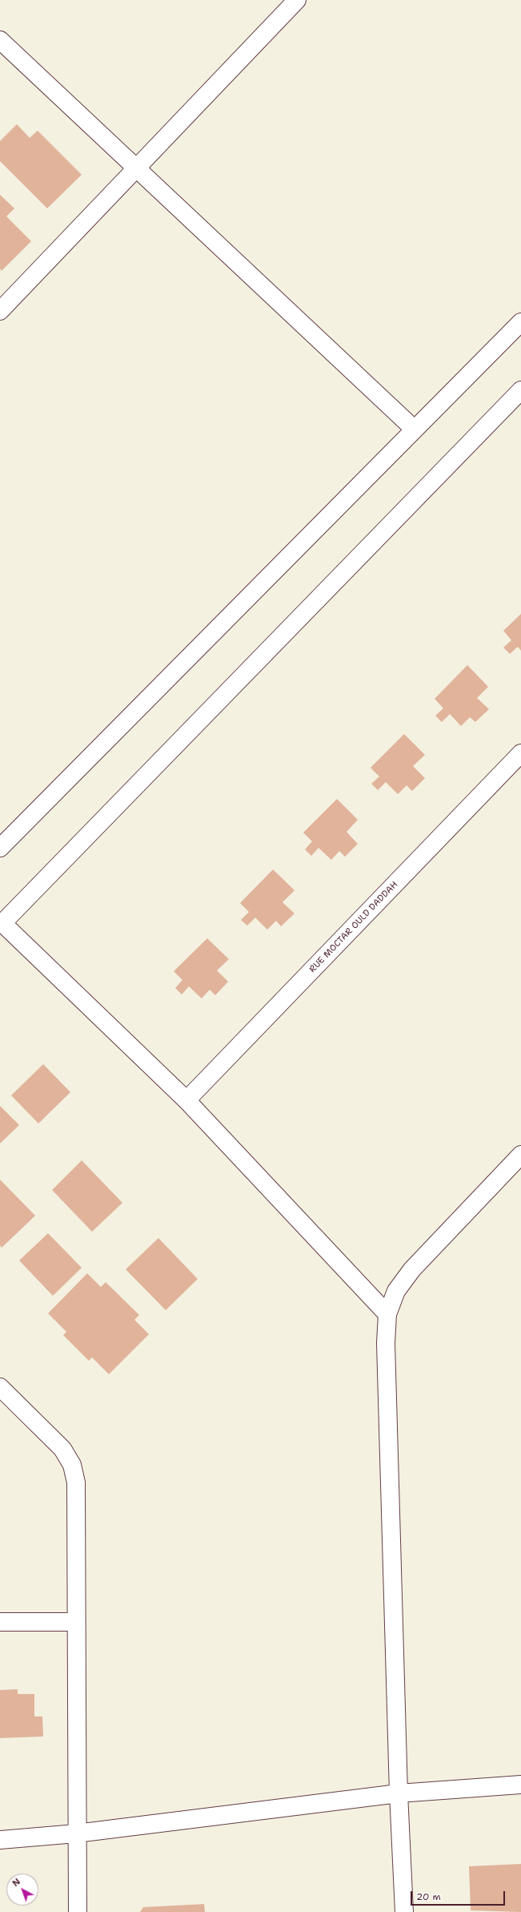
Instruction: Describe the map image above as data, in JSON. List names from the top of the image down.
{
  "streets": {
    "street": ["RUE MOCTAR OULD DADDAH"]
  },
  "scale_bar": "20 m",
  "north": "top left"
}
